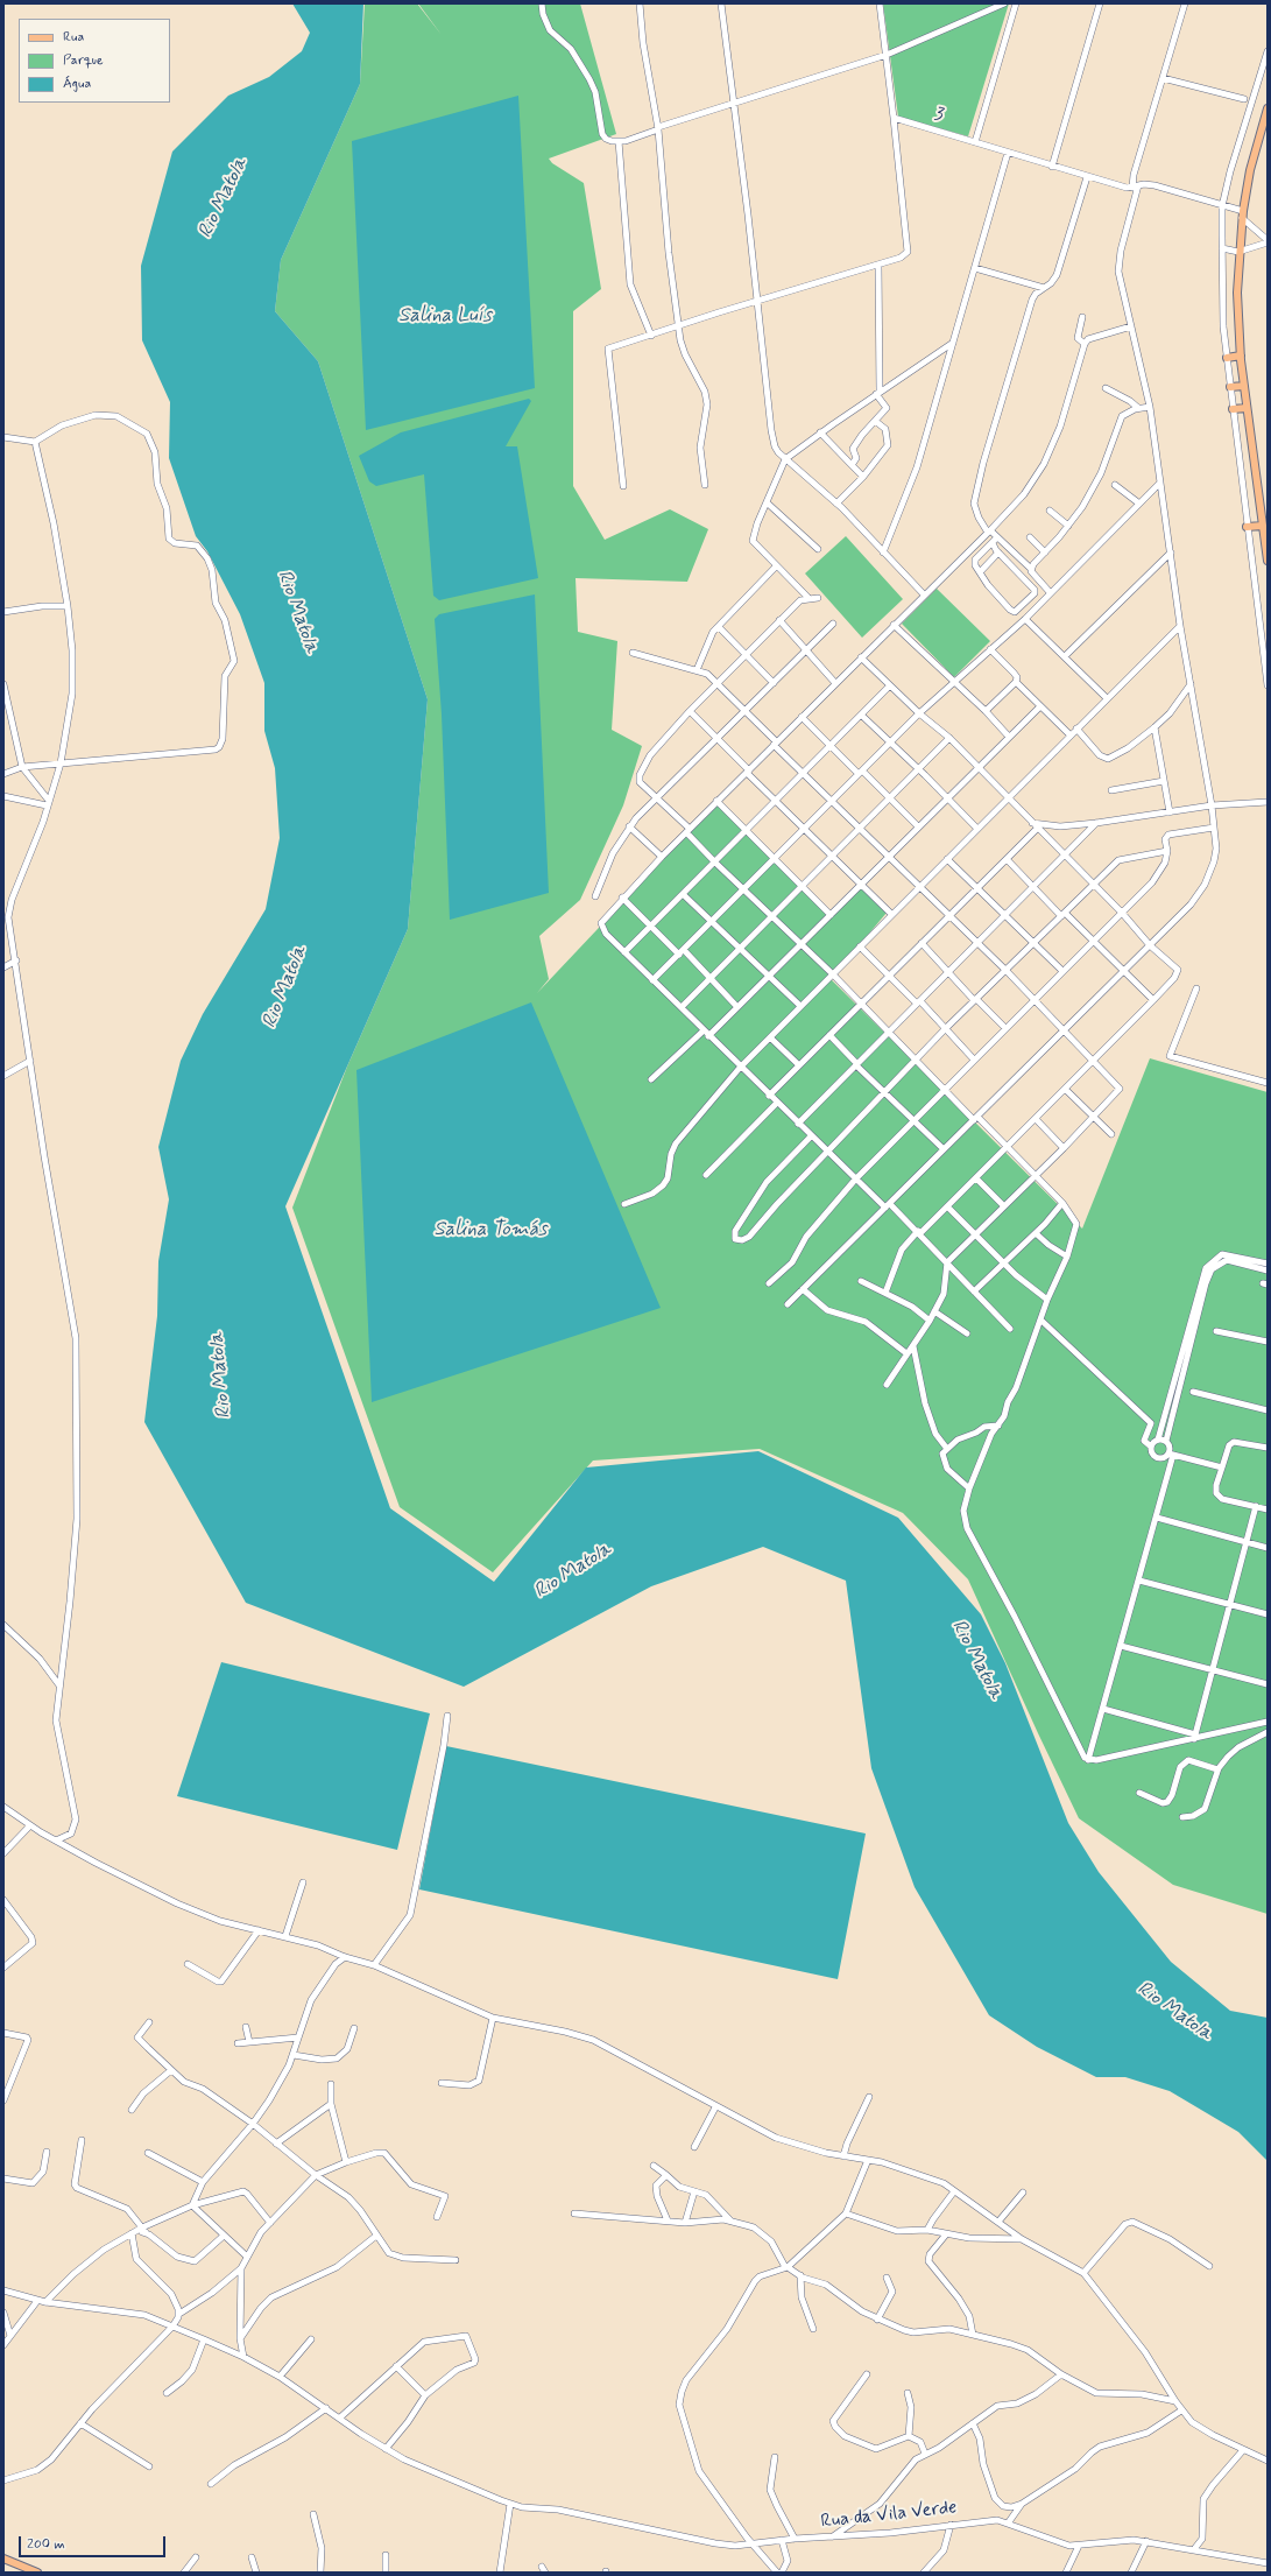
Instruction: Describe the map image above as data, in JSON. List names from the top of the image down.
{
  "streets": {
    "street": ["3", "Rua da Vila Verde"]
  },
  "water": ["Rio Matola", "Salina Luís", "Salina Tomás"],
  "legend": ["Rua", "Parque", "Água"],
  "scale_bar": "200 m"
}
